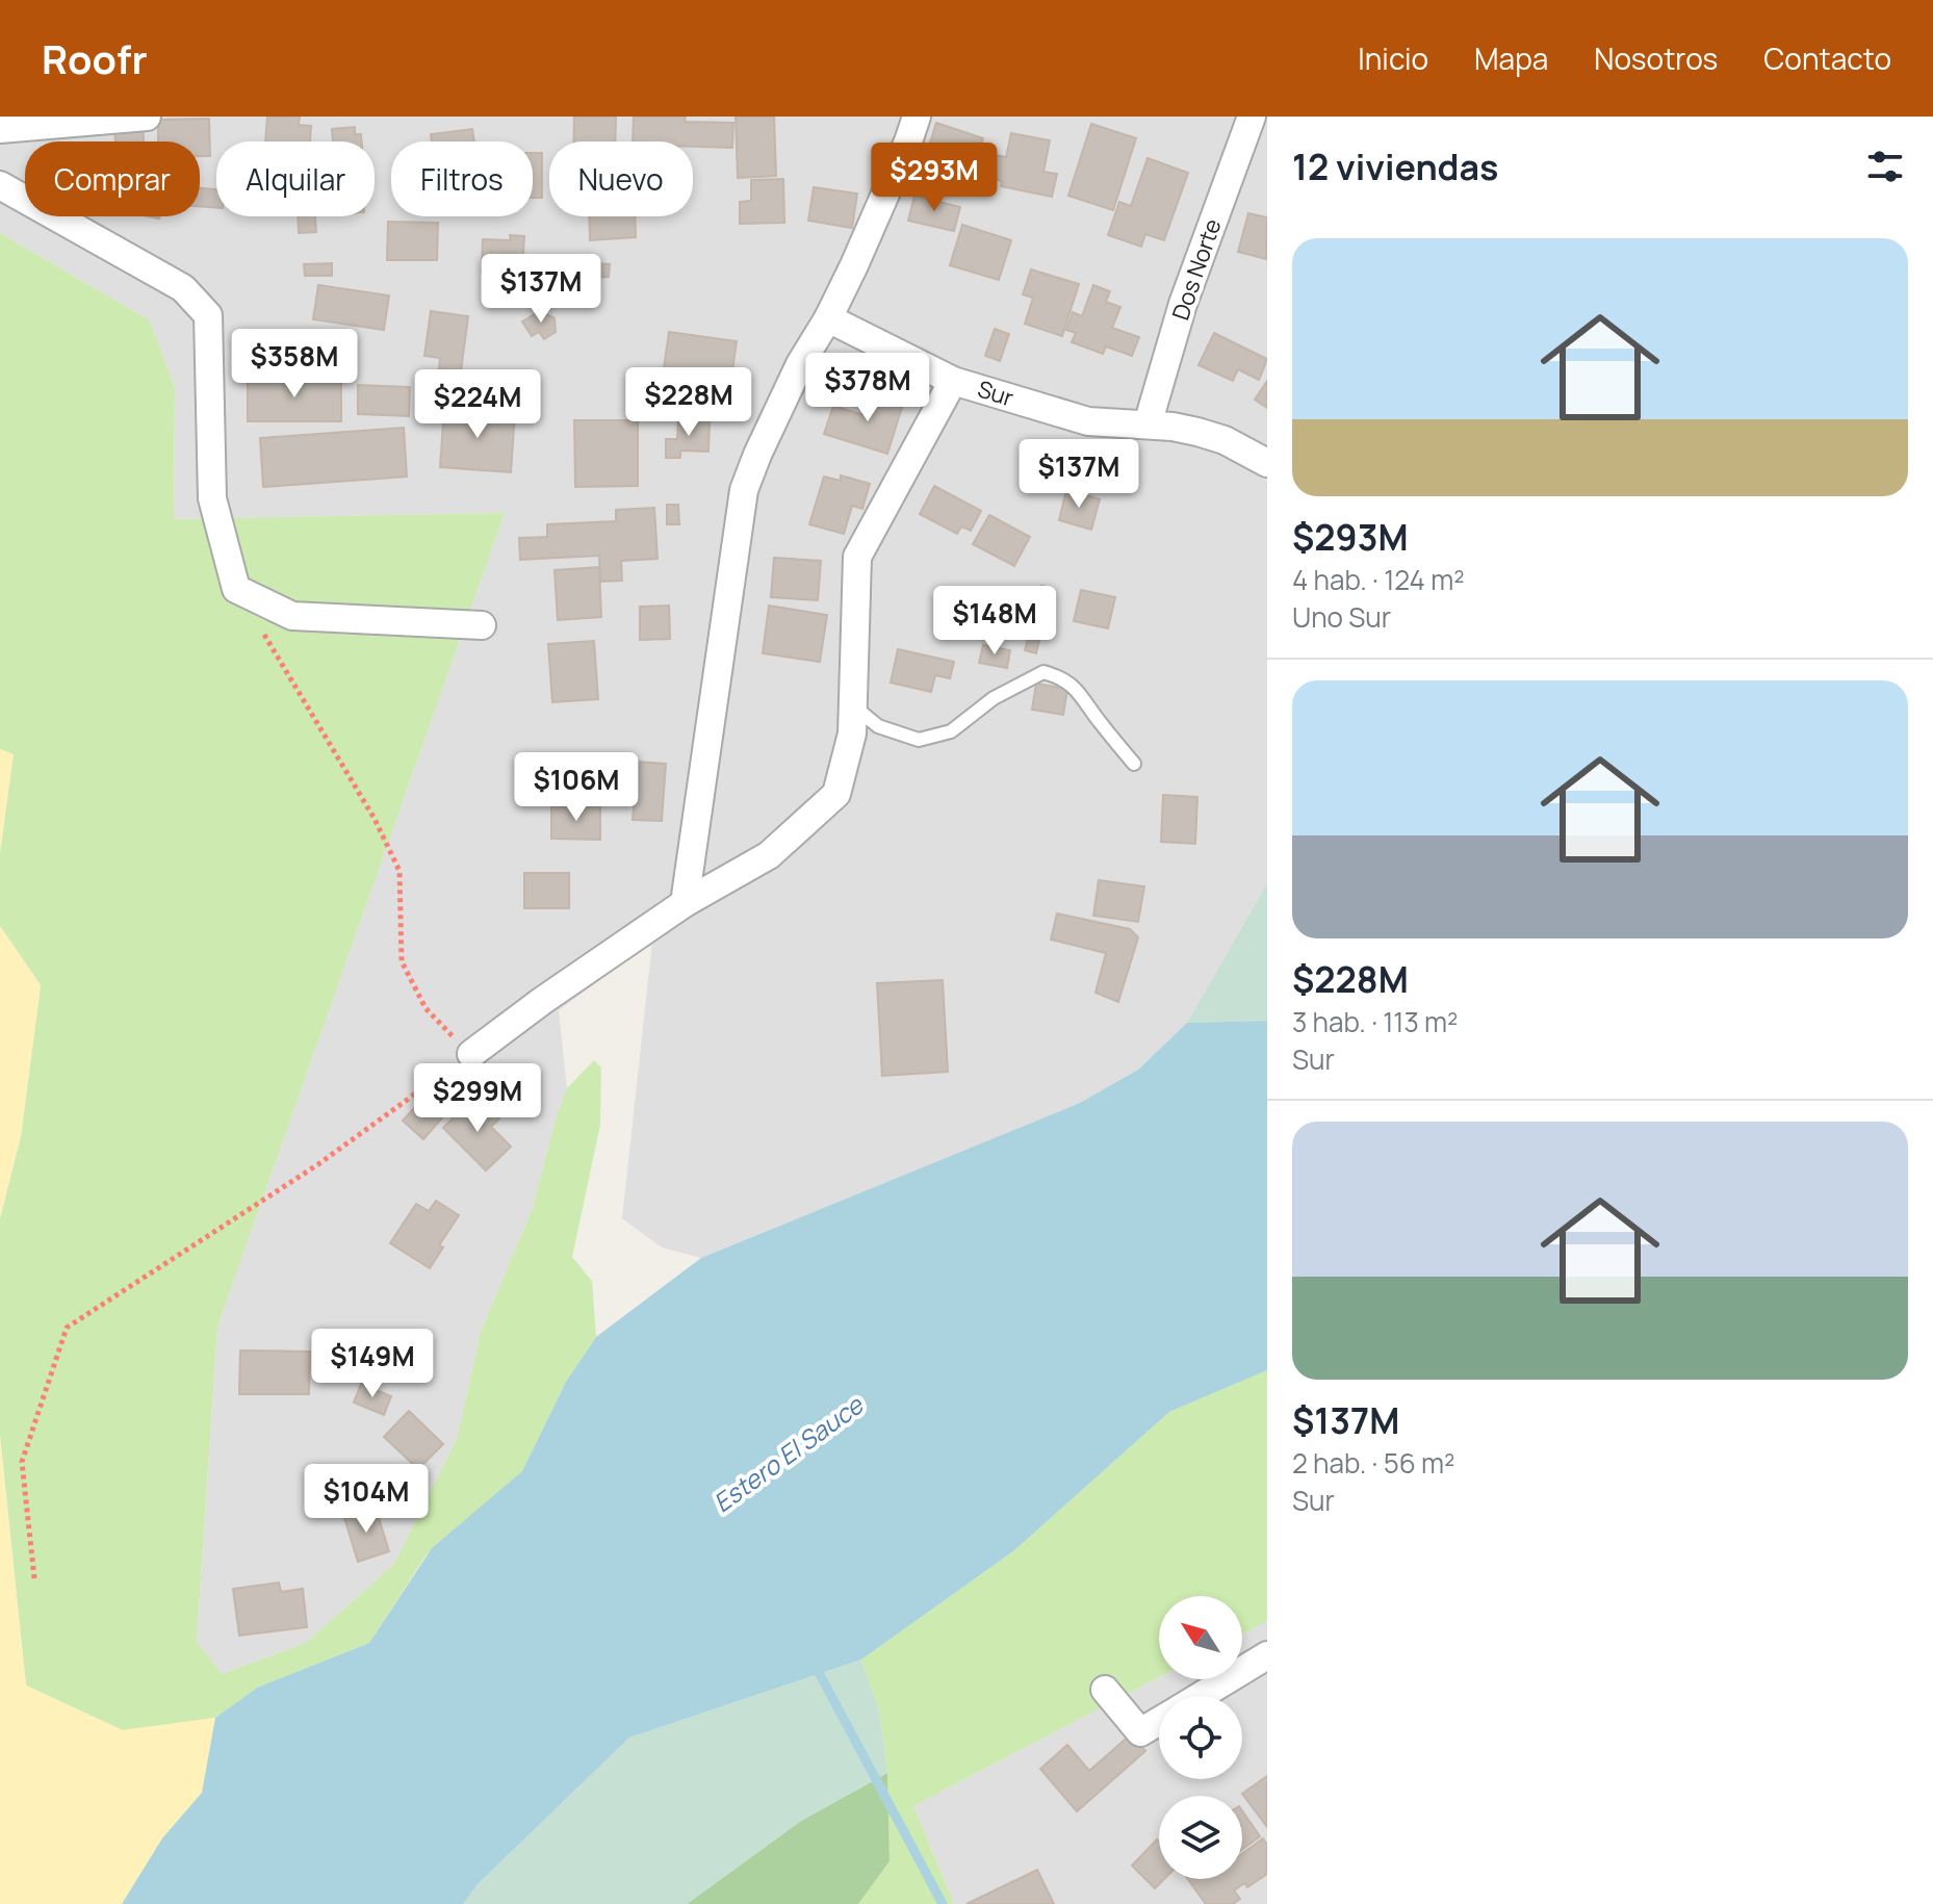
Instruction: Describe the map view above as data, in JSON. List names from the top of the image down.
{
  "streets": {
    "street": ["Dos Norte", "Sur"]
  },
  "crossings": [
    ["Dos Norte", "Sur"]
  ],
  "water": ["Estero El Sauce"],
  "north": "top left",
  "page": {
    "header": "Roofr",
    "nav": [
      "Inicio",
      "Mapa",
      "Nosotros",
      "Contacto"
    ],
    "heading": "12 viviendas",
    "chip": [
      "Comprar",
      "Alquilar",
      "Filtros",
      "Nuevo"
    ],
    "price": [
      "$293M",
      "$137M",
      "$358M",
      "$378M",
      "$228M",
      "$224M",
      "$137M",
      "$148M",
      "$106M",
      "$299M",
      "$149M",
      "$104M"
    ],
    "list": [
      {
        "name": "$293M",
        "note": "4 hab. · 124 m² · Uno Sur"
      },
      {
        "name": "$228M",
        "note": "3 hab. · 113 m² · Sur"
      },
      {
        "name": "$137M",
        "note": "2 hab. · 56 m² · Sur"
      }
    ]
  }
}
